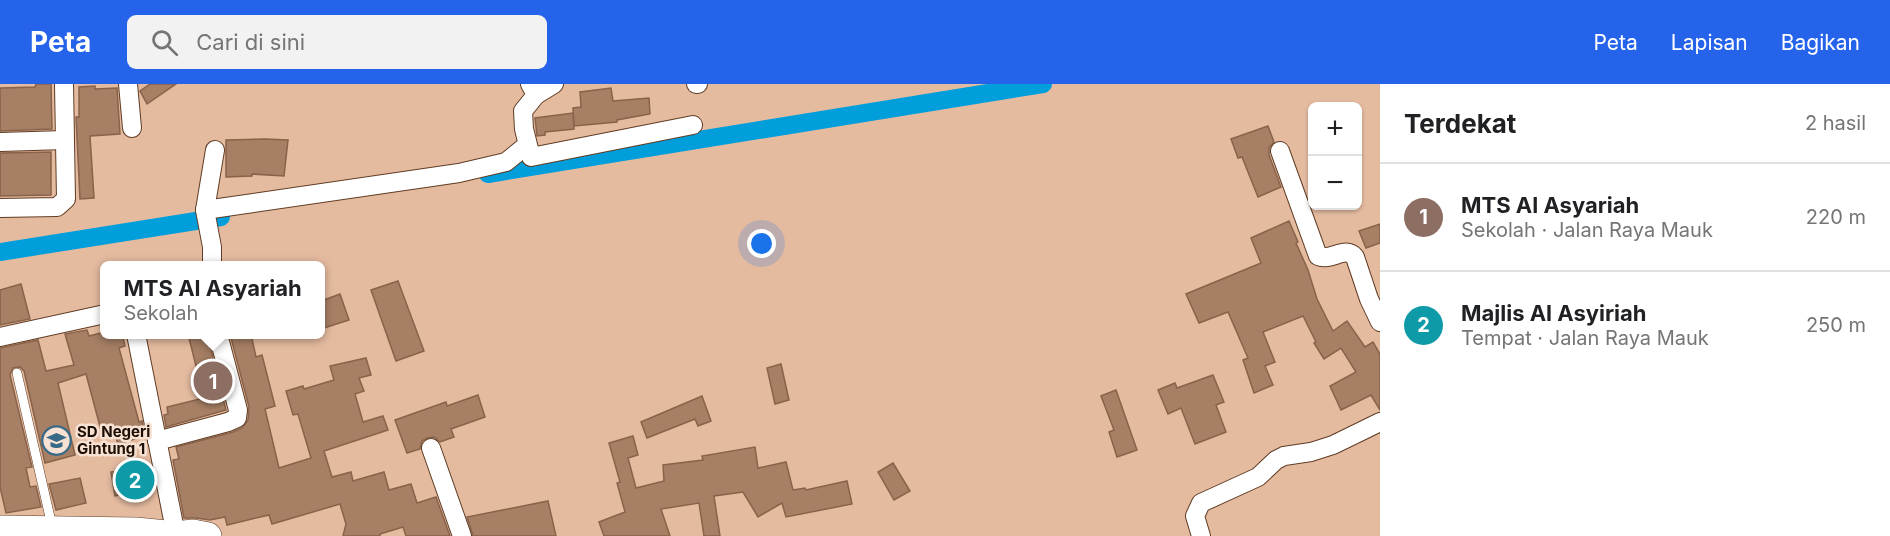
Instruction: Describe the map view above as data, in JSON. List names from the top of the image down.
{
  "places": {
    "school or university": ["SD Negeri Gintung 1"]
  },
  "page": {
    "header": "Peta",
    "search": "Cari di sini",
    "nav": ["Peta", "Lapisan", "Bagikan"],
    "heading": ["Terdekat", "2 hasil"],
    "map_buttons": ["+", "−"],
    "list": [
      {
        "mark": "1",
        "name": "MTS Al Asyariah",
        "note": "Sekolah · Jalan Raya Mauk",
        "value": "220 m"
      },
      {
        "mark": "2",
        "name": "Majlis Al Asyiriah",
        "note": "Tempat · Jalan Raya Mauk",
        "value": "250 m"
      }
    ],
    "popup": ["MTS Al Asyariah", "Sekolah"],
    "pins": ["1", "2"]
  }
}
